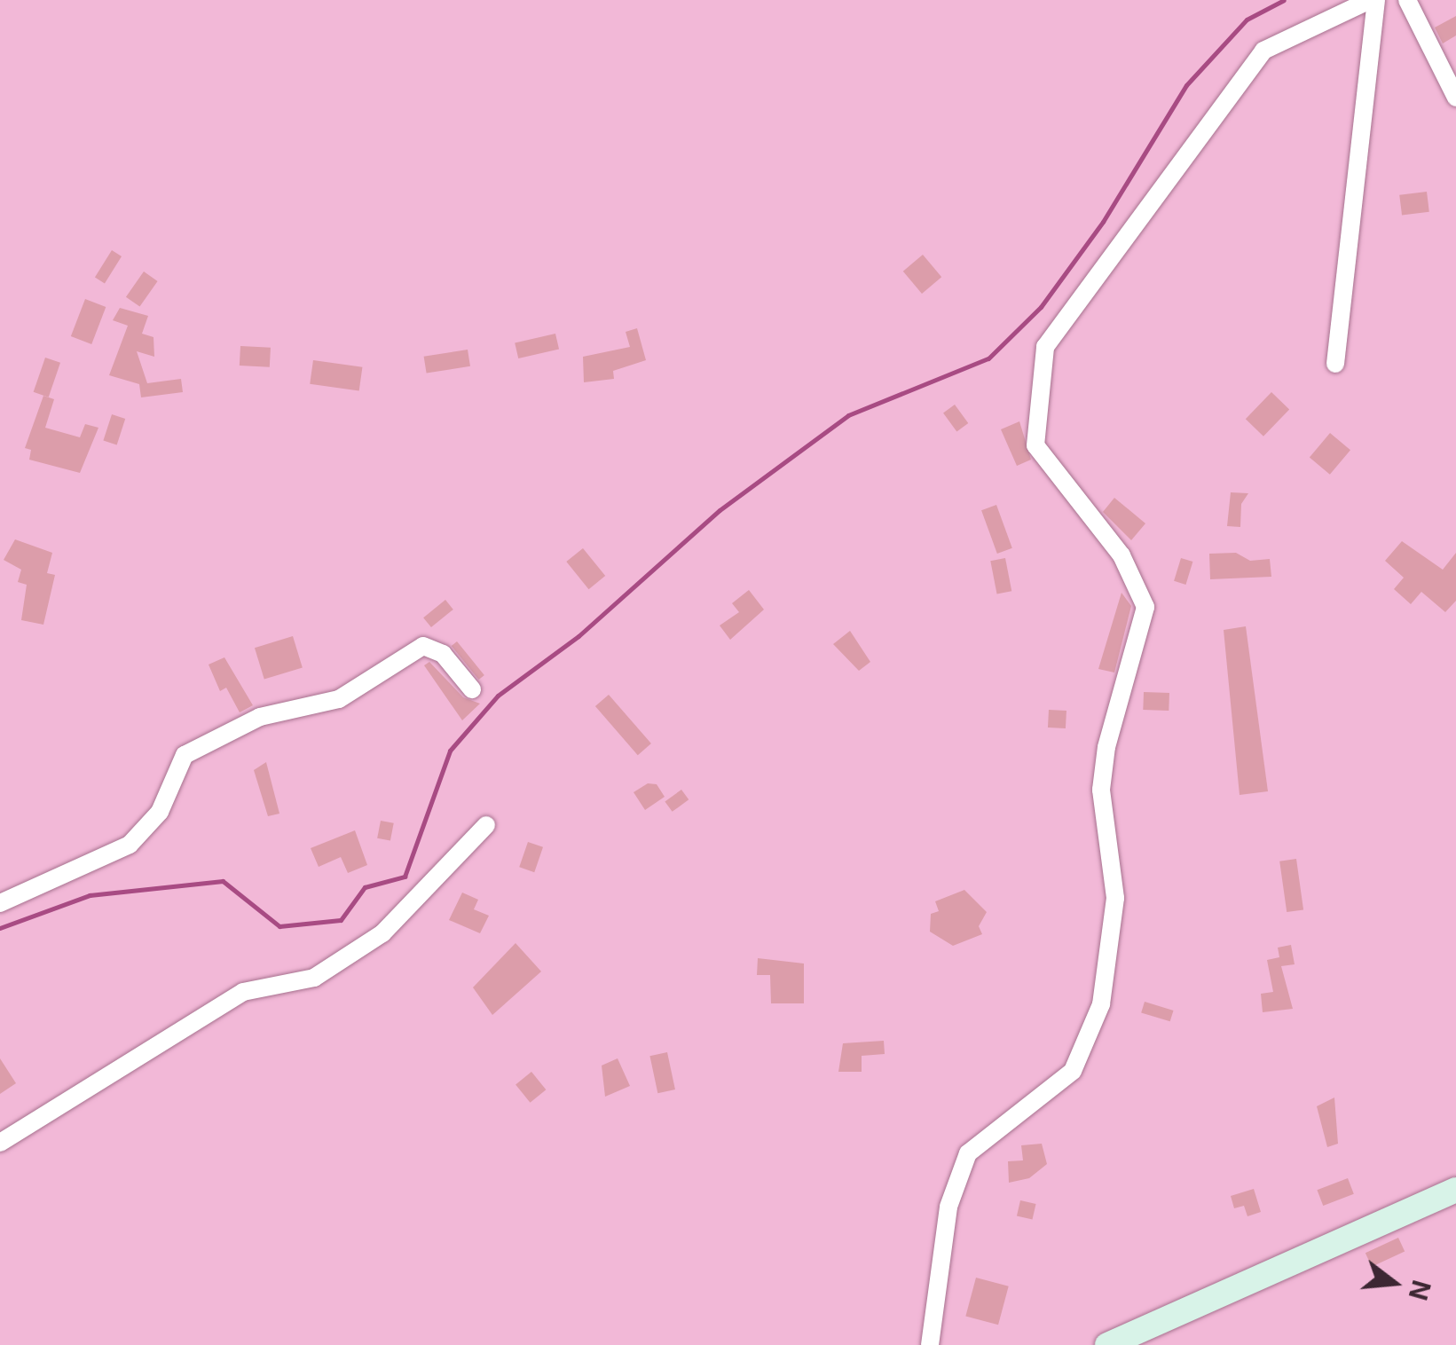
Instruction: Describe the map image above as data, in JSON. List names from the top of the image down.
{
  "north": "right"
}
